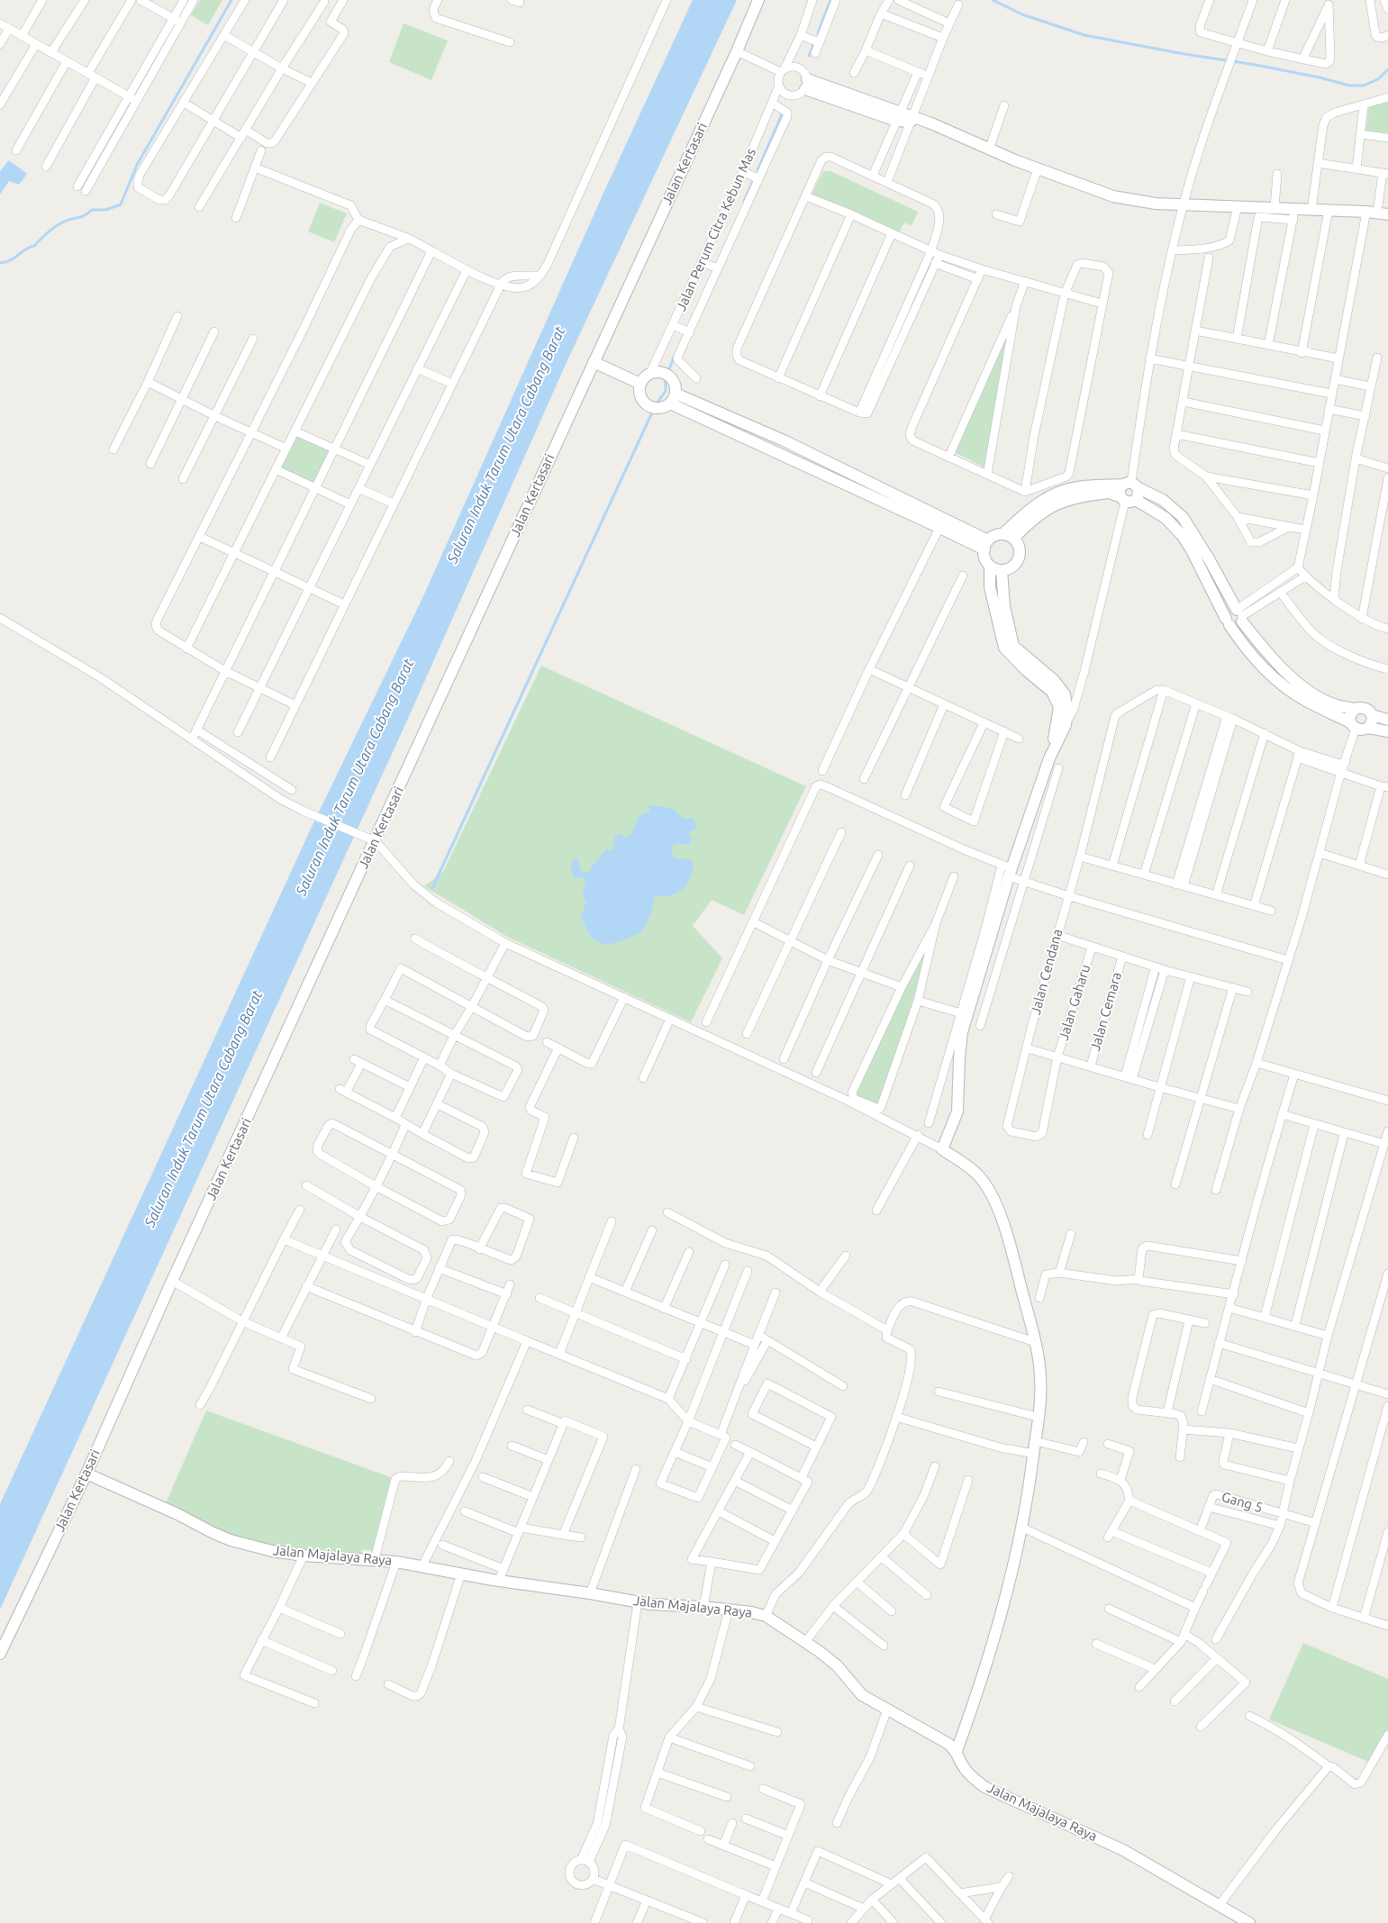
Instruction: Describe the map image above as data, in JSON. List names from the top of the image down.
{
  "streets": {
    "street": [
      "Jalan Kertasari",
      "Jalan Perum Citra Kebun Mas",
      "Jalan Cendana",
      "Jalan Gaharu",
      "Jalan Cemara",
      "Gang 5",
      "Jalan Majalaya Raya"
    ]
  },
  "crossings": [
    ["Jalan Kertasari", "Jalan Majalaya Raya"],
    ["Jalan Cendana", "Jalan Gaharu"]
  ],
  "water": ["Saluran Induk Tarum Utara Cabang Barat"]
}
